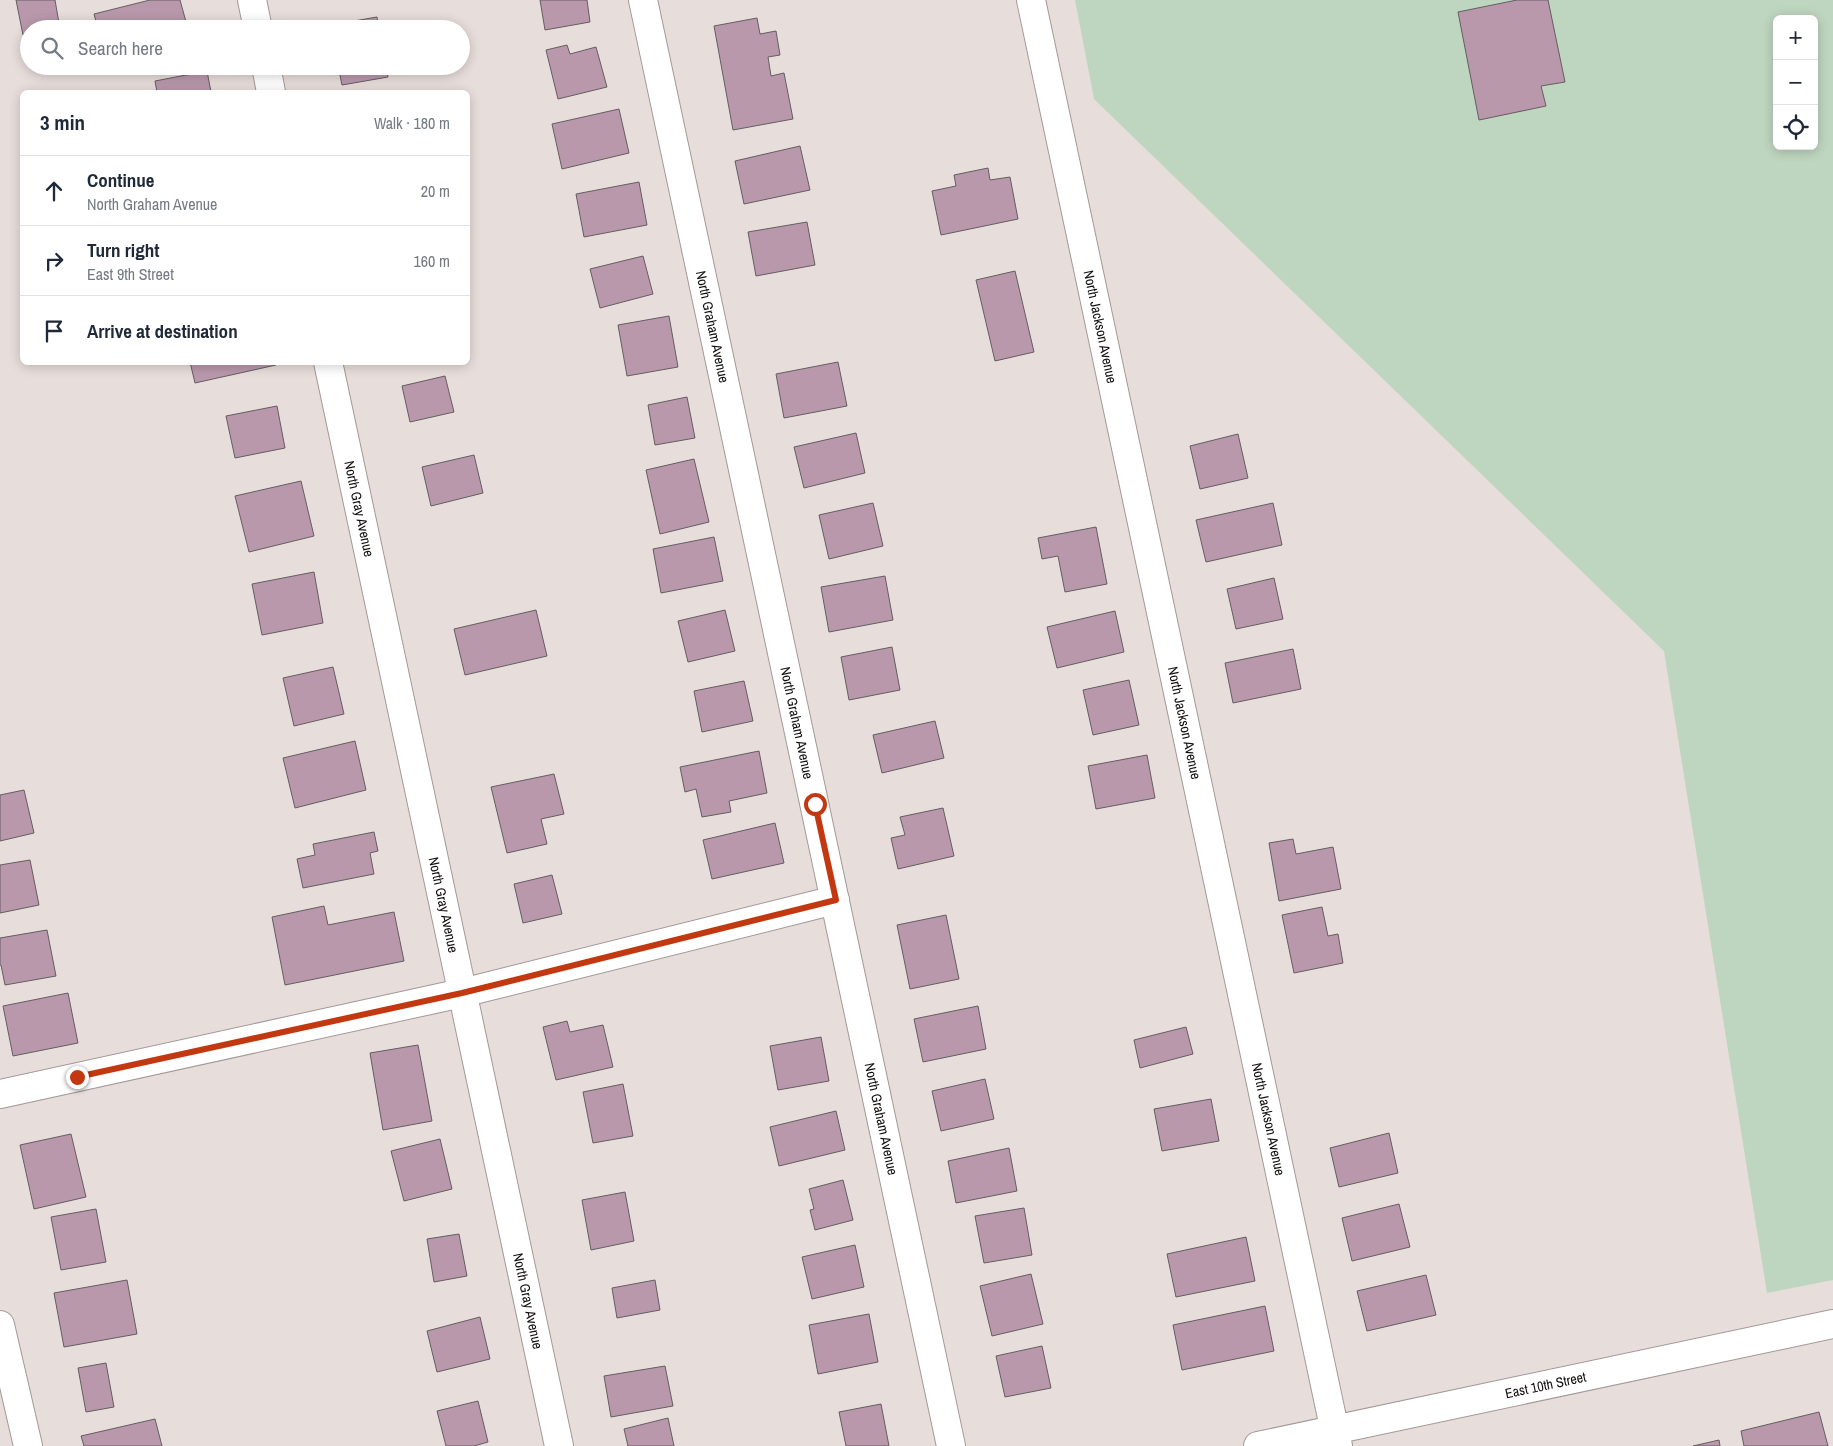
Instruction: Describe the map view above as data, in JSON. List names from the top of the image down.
{
  "streets": {
    "street": [
      "North Graham Avenue",
      "North Jackson Avenue",
      "North Gray Avenue",
      "East 10th Street"
    ]
  },
  "crossings": [
    ["North Jackson Avenue", "East 10th Street"]
  ],
  "page": {
    "map_buttons": ["+", "−"],
    "search": "Search here",
    "heading": ["3 min", "Walk · 180 m"],
    "list": [
      ["Continue", "North Graham Avenue", "20 m"],
      ["Turn right", "East 9th Street", "160 m"],
      "Arrive at destination"
    ]
  }
}
